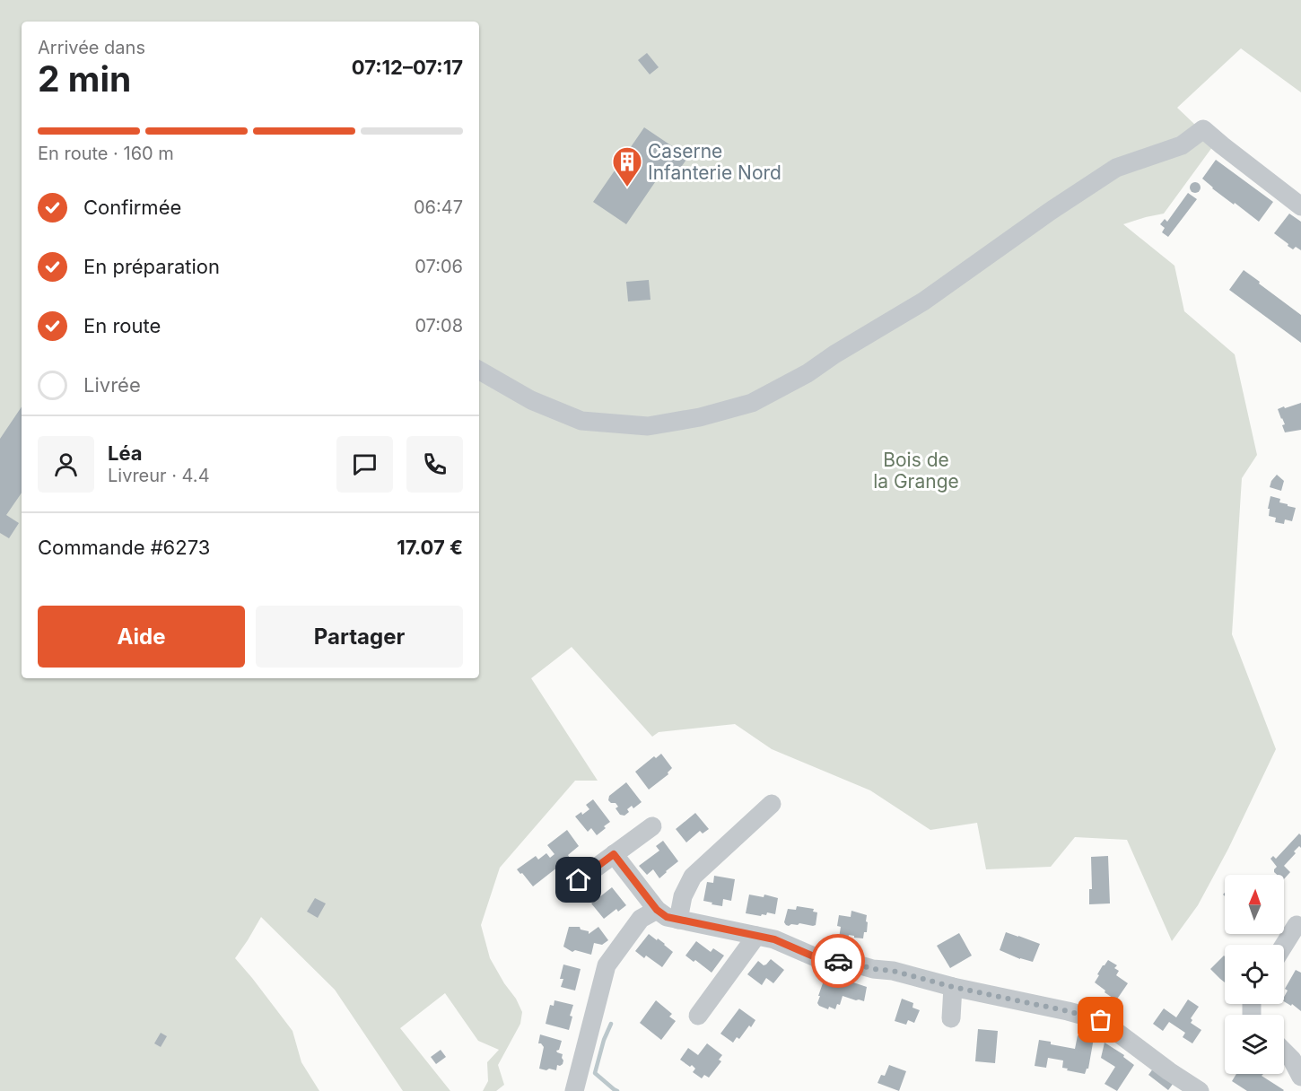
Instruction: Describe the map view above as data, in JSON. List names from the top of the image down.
{
  "parks": ["Bois de la Grange"],
  "places": {
    "building": ["Caserne Infanterie Nord"]
  },
  "north": "top",
  "page": {
    "heading": ["2 min", "Arrivée dans", "07:12–07:17"],
    "panel": [
      "Léa",
      "Livreur · 4.4",
      "Commande #6273",
      "17.07 €"
    ],
    "bar": "En route · 160 m",
    "list": [
      ["Confirmée", "06:47"],
      ["En préparation", "07:06"],
      ["En route", "07:08"],
      "Livrée"
    ],
    "buttons": ["Aide", "Partager"]
  }
}
